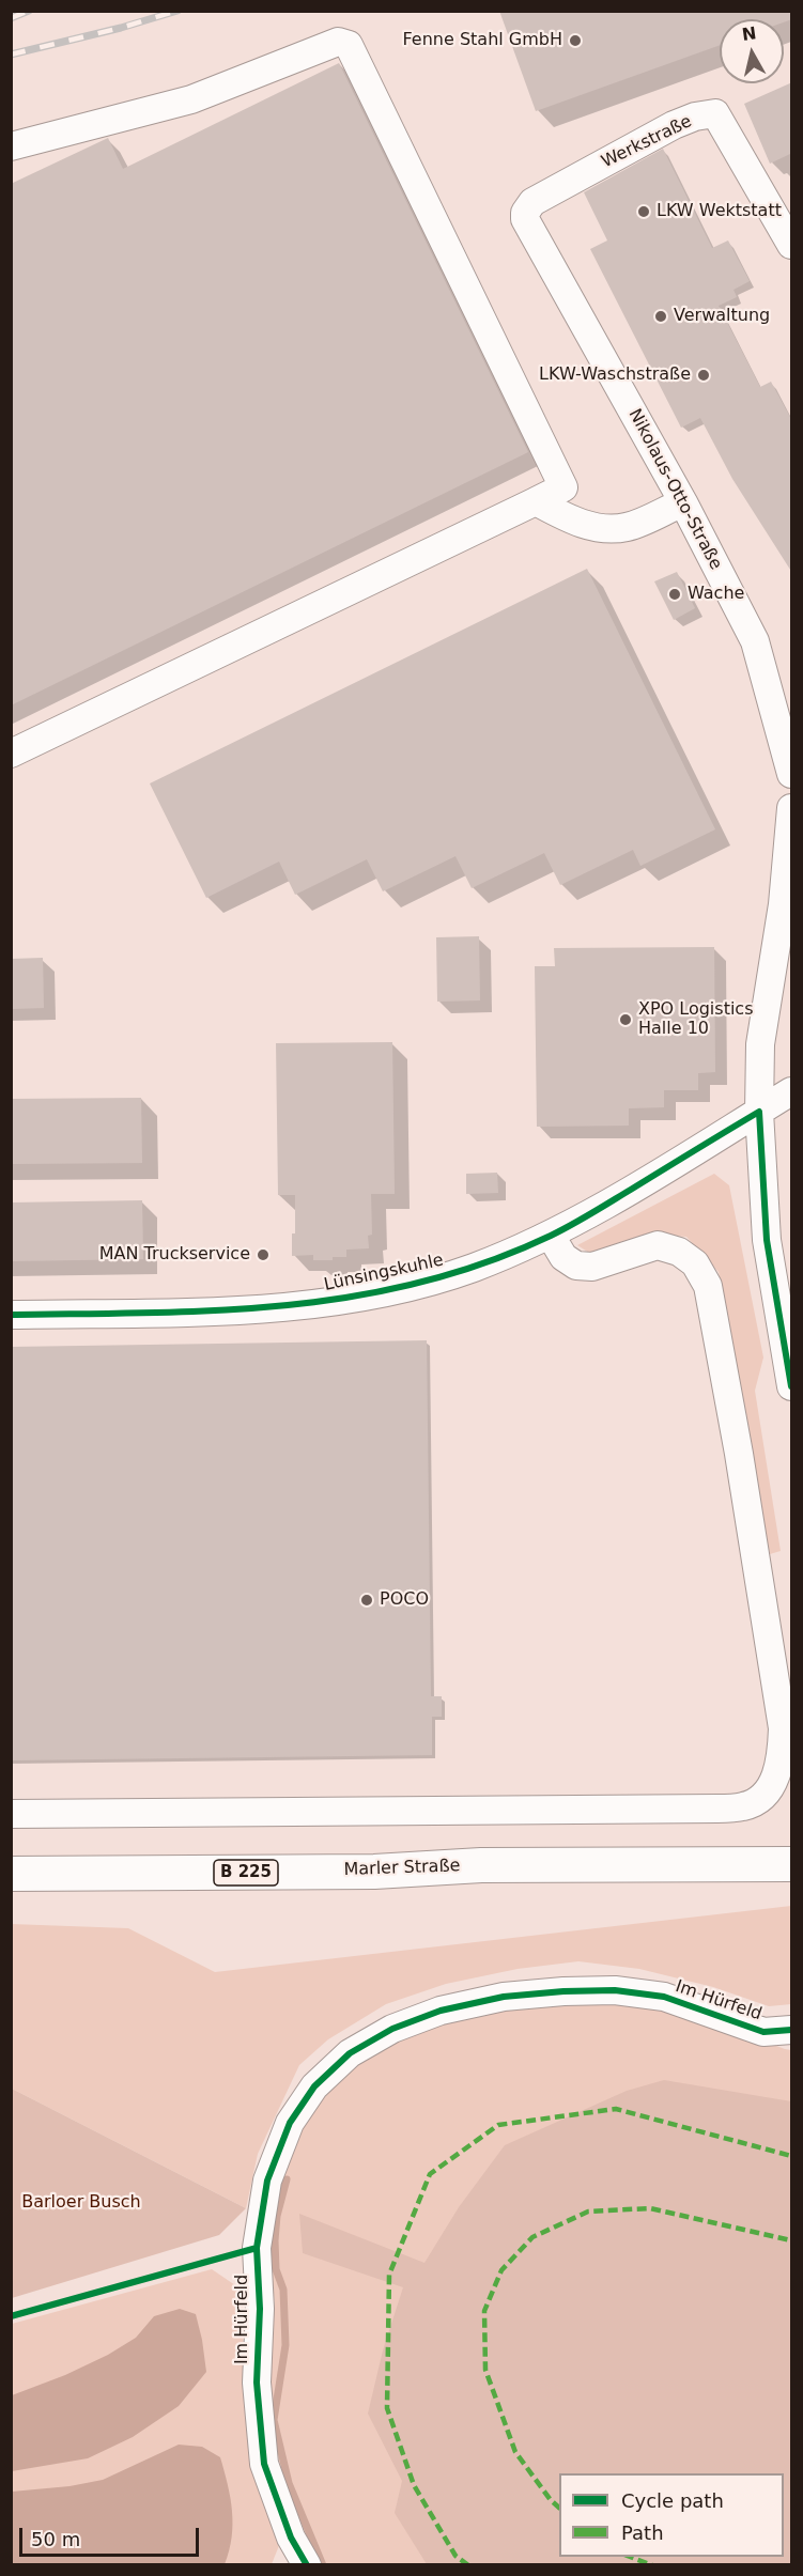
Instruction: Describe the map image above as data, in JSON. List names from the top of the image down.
{
  "streets": {
    "main road": ["Marler Straße", "B 225"],
    "street": [
      "Werkstraße",
      "Nikolaus-Otto-Straße",
      "Lünsingskuhle",
      "Im Hürfeld"
    ]
  },
  "crossings": [
    ["Werkstraße", "Nikolaus-Otto-Straße"]
  ],
  "parks": ["Barloer Busch"],
  "places": [
    "Fenne Stahl GmbH",
    "LKW Wektstatt",
    "Verwaltung",
    "LKW-Waschstraße",
    "Wache",
    "XPO Logistics Halle 10",
    "MAN Truckservice",
    "POCO"
  ],
  "legend": ["Cycle path", "Path"],
  "scale_bar": "50 m",
  "north": "top"
}
